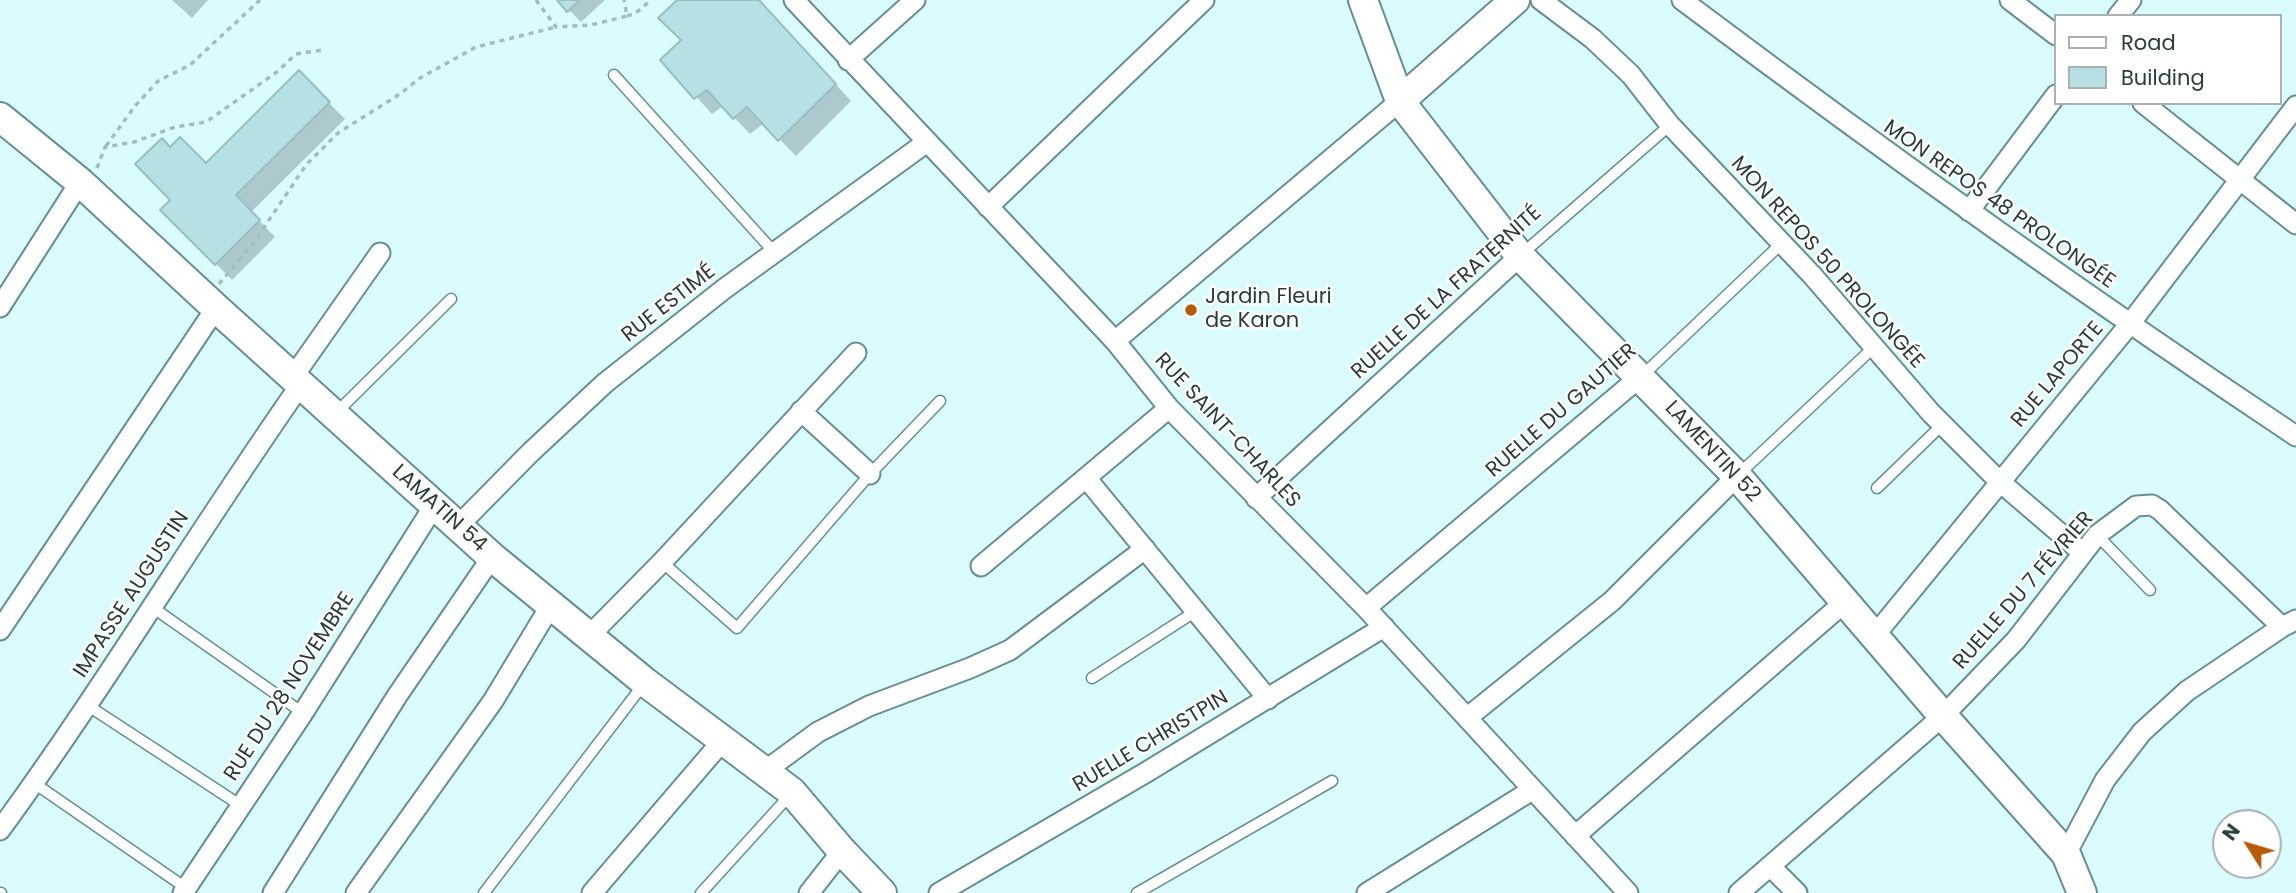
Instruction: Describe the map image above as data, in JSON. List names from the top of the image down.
{
  "streets": {
    "street": [
      "MON REPOS 48 PROLONGÉE",
      "MON REPOS 50 PROLONGÉE",
      "RUELLE DE LA FRATERNITÉ",
      "RUE ESTIMÉ",
      "RUE LAPORTE",
      "RUELLE DU GAUTIER",
      "RUE SAINT-CHARLES",
      "LAMENTIN 52",
      "LAMATIN 54",
      "RUELLE DU 7 FÉVRIER",
      "IMPASSE AUGUSTIN",
      "RUE DU 28 NOVEMBRE",
      "RUELLE CHRISTPIN"
    ]
  },
  "crossings": [
    ["MON REPOS 48 PROLONGÉE", "RUE LAPORTE"],
    ["MON REPOS 50 PROLONGÉE", "RUELLE DE LA FRATERNITÉ"],
    ["MON REPOS 50 PROLONGÉE", "RUE LAPORTE"],
    ["MON REPOS 50 PROLONGÉE", "RUELLE DU GAUTIER"],
    ["MON REPOS 50 PROLONGÉE", "RUELLE DU 7 FÉVRIER"],
    ["RUELLE DE LA FRATERNITÉ", "RUE SAINT-CHARLES"],
    ["RUELLE DE LA FRATERNITÉ", "LAMENTIN 52"],
    ["RUE ESTIMÉ", "RUE SAINT-CHARLES"],
    ["RUE ESTIMÉ", "LAMATIN 54"],
    ["RUE LAPORTE", "LAMENTIN 52"],
    ["RUELLE DU GAUTIER", "RUE SAINT-CHARLES"],
    ["RUELLE DU GAUTIER", "LAMENTIN 52"],
    ["RUE SAINT-CHARLES", "RUELLE CHRISTPIN"],
    ["LAMENTIN 52", "RUELLE DU 7 FÉVRIER"],
    ["LAMATIN 54", "IMPASSE AUGUSTIN"],
    ["LAMATIN 54", "RUE DU 28 NOVEMBRE"]
  ],
  "places": ["Jardin Fleuri de Karon"],
  "legend": ["Road", "Building"],
  "north": "top left"
}
